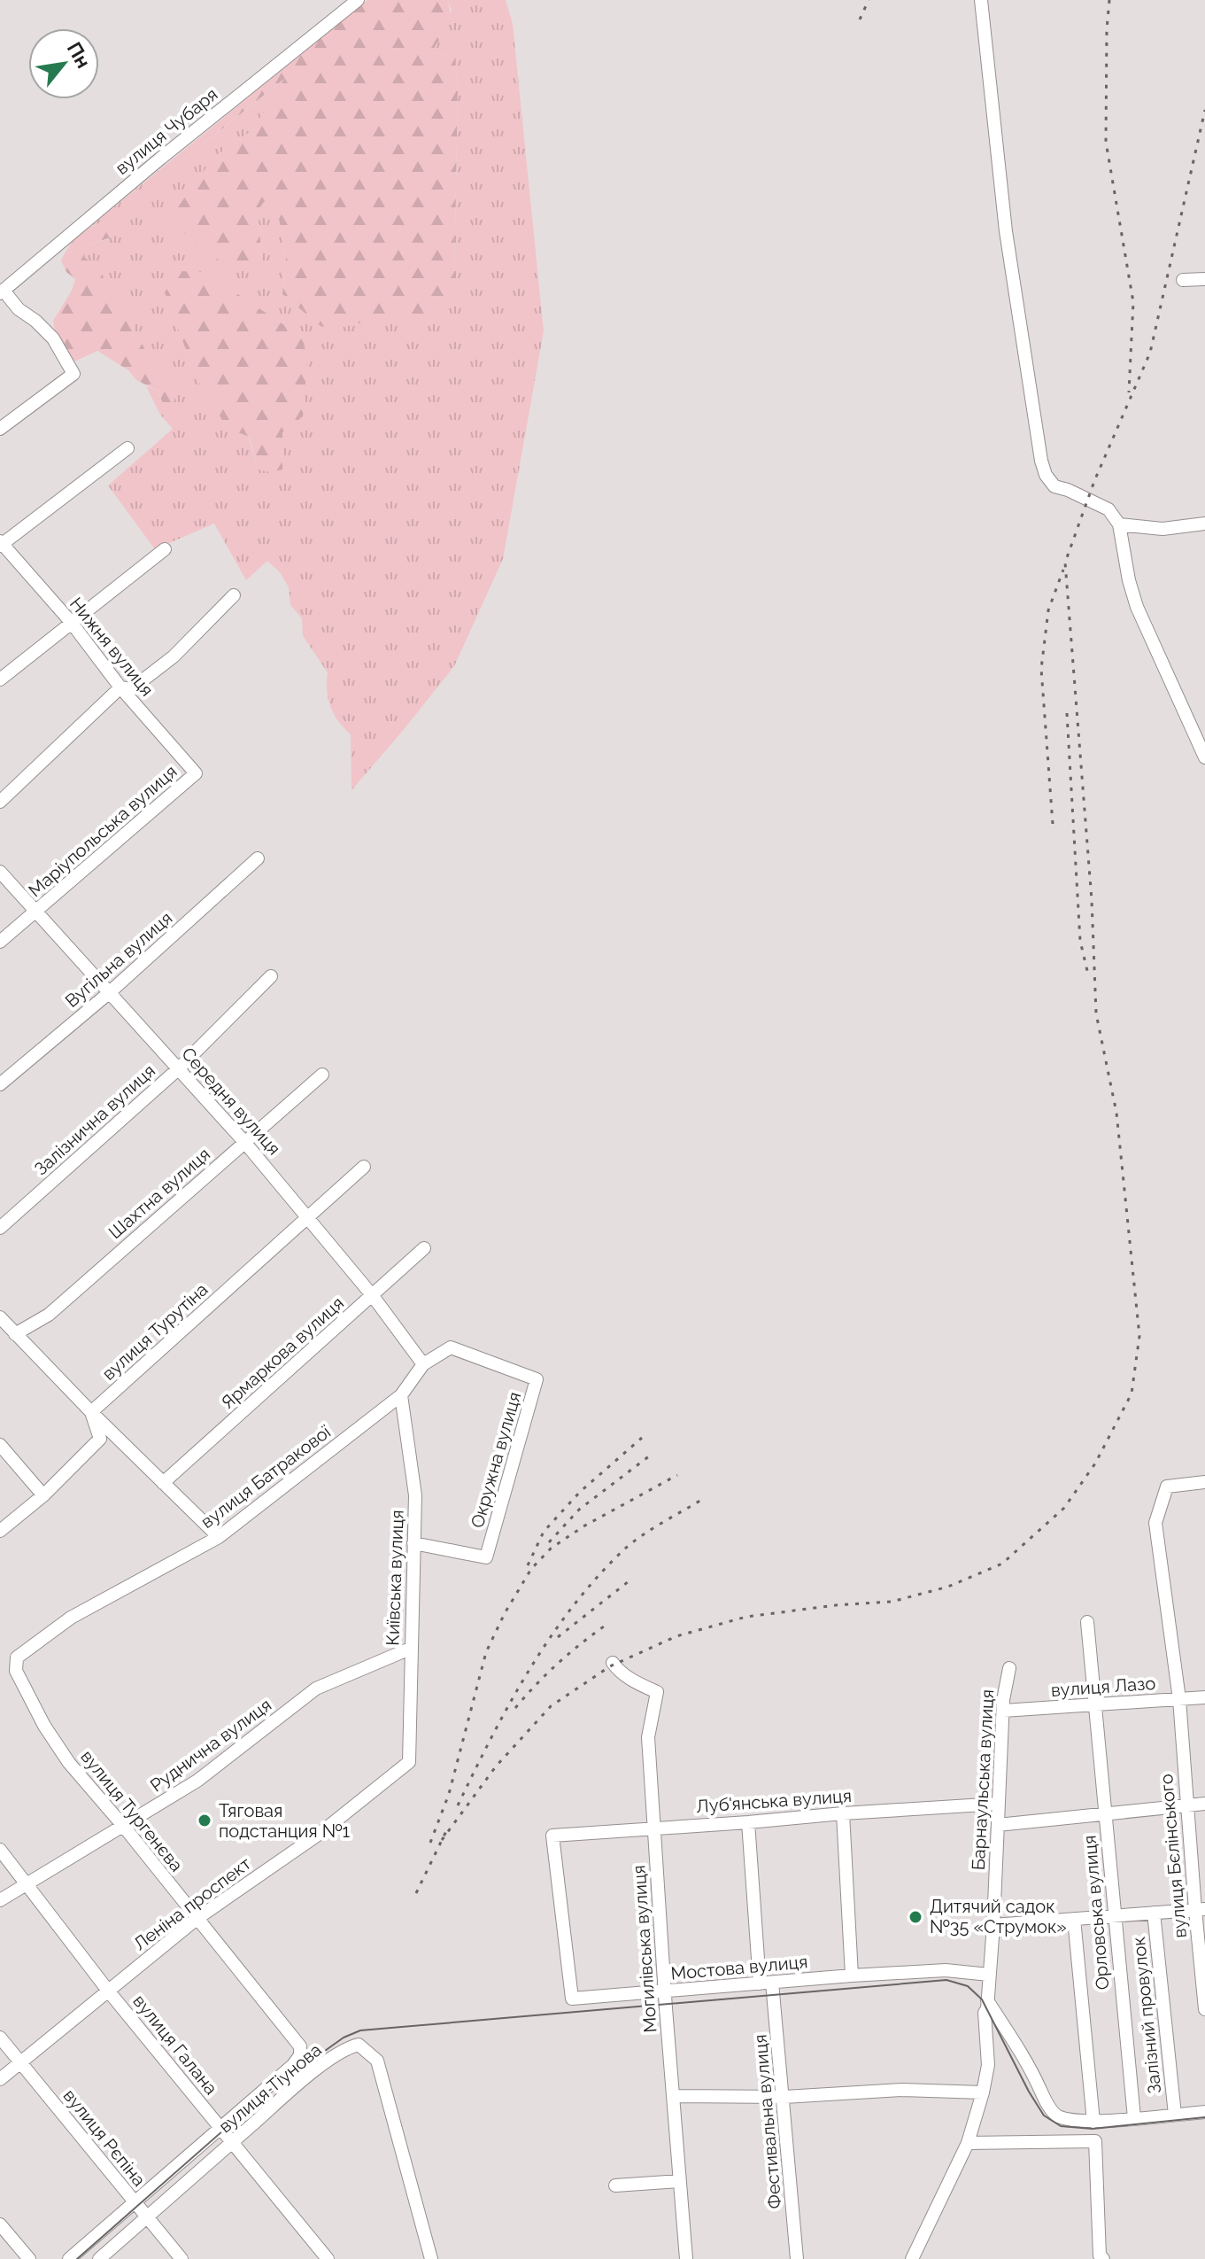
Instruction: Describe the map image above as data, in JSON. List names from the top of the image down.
{
  "streets": {
    "street": [
      "вулиця Чубаря",
      "Нижня вулиця",
      "Маріупольська вулиця",
      "Вугільна вулиця",
      "Середня вулиця",
      "Залізнична вулиця",
      "Шахтна вулиця",
      "вулиця Турутіна",
      "Ярмаркова вулиця",
      "Окружна вулиця",
      "вулиця Батракової",
      "Київська вулиця",
      "вулиця Лазо",
      "Руднична вулиця",
      "Барнаульська вулиця",
      "Луб'янська вулиця",
      "вулиця Тургенєва",
      "вулиця Бєлінського",
      "Леніна проспект",
      "Орловська вулиця",
      "Могилівська вулиця",
      "Мостова вулиця",
      "Залізний провулок",
      "вулиця Галана",
      "вулиця Тіунова",
      "Фестивальна вулиця",
      "вулиця Рєпіна"
    ]
  },
  "crossings": [
    ["Нижня вулиця", "Маріупольська вулиця"],
    ["Маріупольська вулиця", "Середня вулиця"],
    ["Вугільна вулиця", "Середня вулиця"],
    ["Середня вулиця", "Залізнична вулиця"],
    ["Середня вулиця", "Шахтна вулиця"],
    ["Середня вулиця", "вулиця Турутіна"],
    ["Середня вулиця", "Ярмаркова вулиця"],
    ["Середня вулиця", "Окружна вулиця"],
    ["Середня вулиця", "вулиця Батракової"],
    ["Окружна вулиця", "вулиця Батракової"],
    ["Окружна вулиця", "Київська вулиця"],
    ["вулиця Батракової", "Київська вулиця"],
    ["вулиця Батракової", "вулиця Тургенєва"],
    ["Київська вулиця", "Руднична вулиця"],
    ["Київська вулиця", "Леніна проспект"],
    ["вулиця Лазо", "Барнаульська вулиця"],
    ["вулиця Лазо", "вулиця Бєлінського"],
    ["вулиця Лазо", "Орловська вулиця"],
    ["Руднична вулиця", "вулиця Тургенєва"],
    ["Руднична вулиця", "вулиця Галана"],
    ["Барнаульська вулиця", "Луб'янська вулиця"],
    ["Барнаульська вулиця", "Мостова вулиця"],
    ["Луб'янська вулиця", "Могилівська вулиця"],
    ["Луб'янська вулиця", "Мостова вулиця"],
    ["Луб'янська вулиця", "Фестивальна вулиця"],
    ["вулиця Тургенєва", "Леніна проспект"],
    ["вулиця Тургенєва", "вулиця Тіунова"],
    ["Леніна проспект", "вулиця Галана"],
    ["Леніна проспект", "вулиця Рєпіна"],
    ["Могилівська вулиця", "Мостова вулиця"],
    ["Мостова вулиця", "Фестивальна вулиця"],
    ["вулиця Галана", "вулиця Тіунова"],
    ["вулиця Тіунова", "вулиця Рєпіна"]
  ],
  "places": ["Тяговая подстанция №1", "Дитячий садок №35 «Струмок»"],
  "north": "top right"
}
